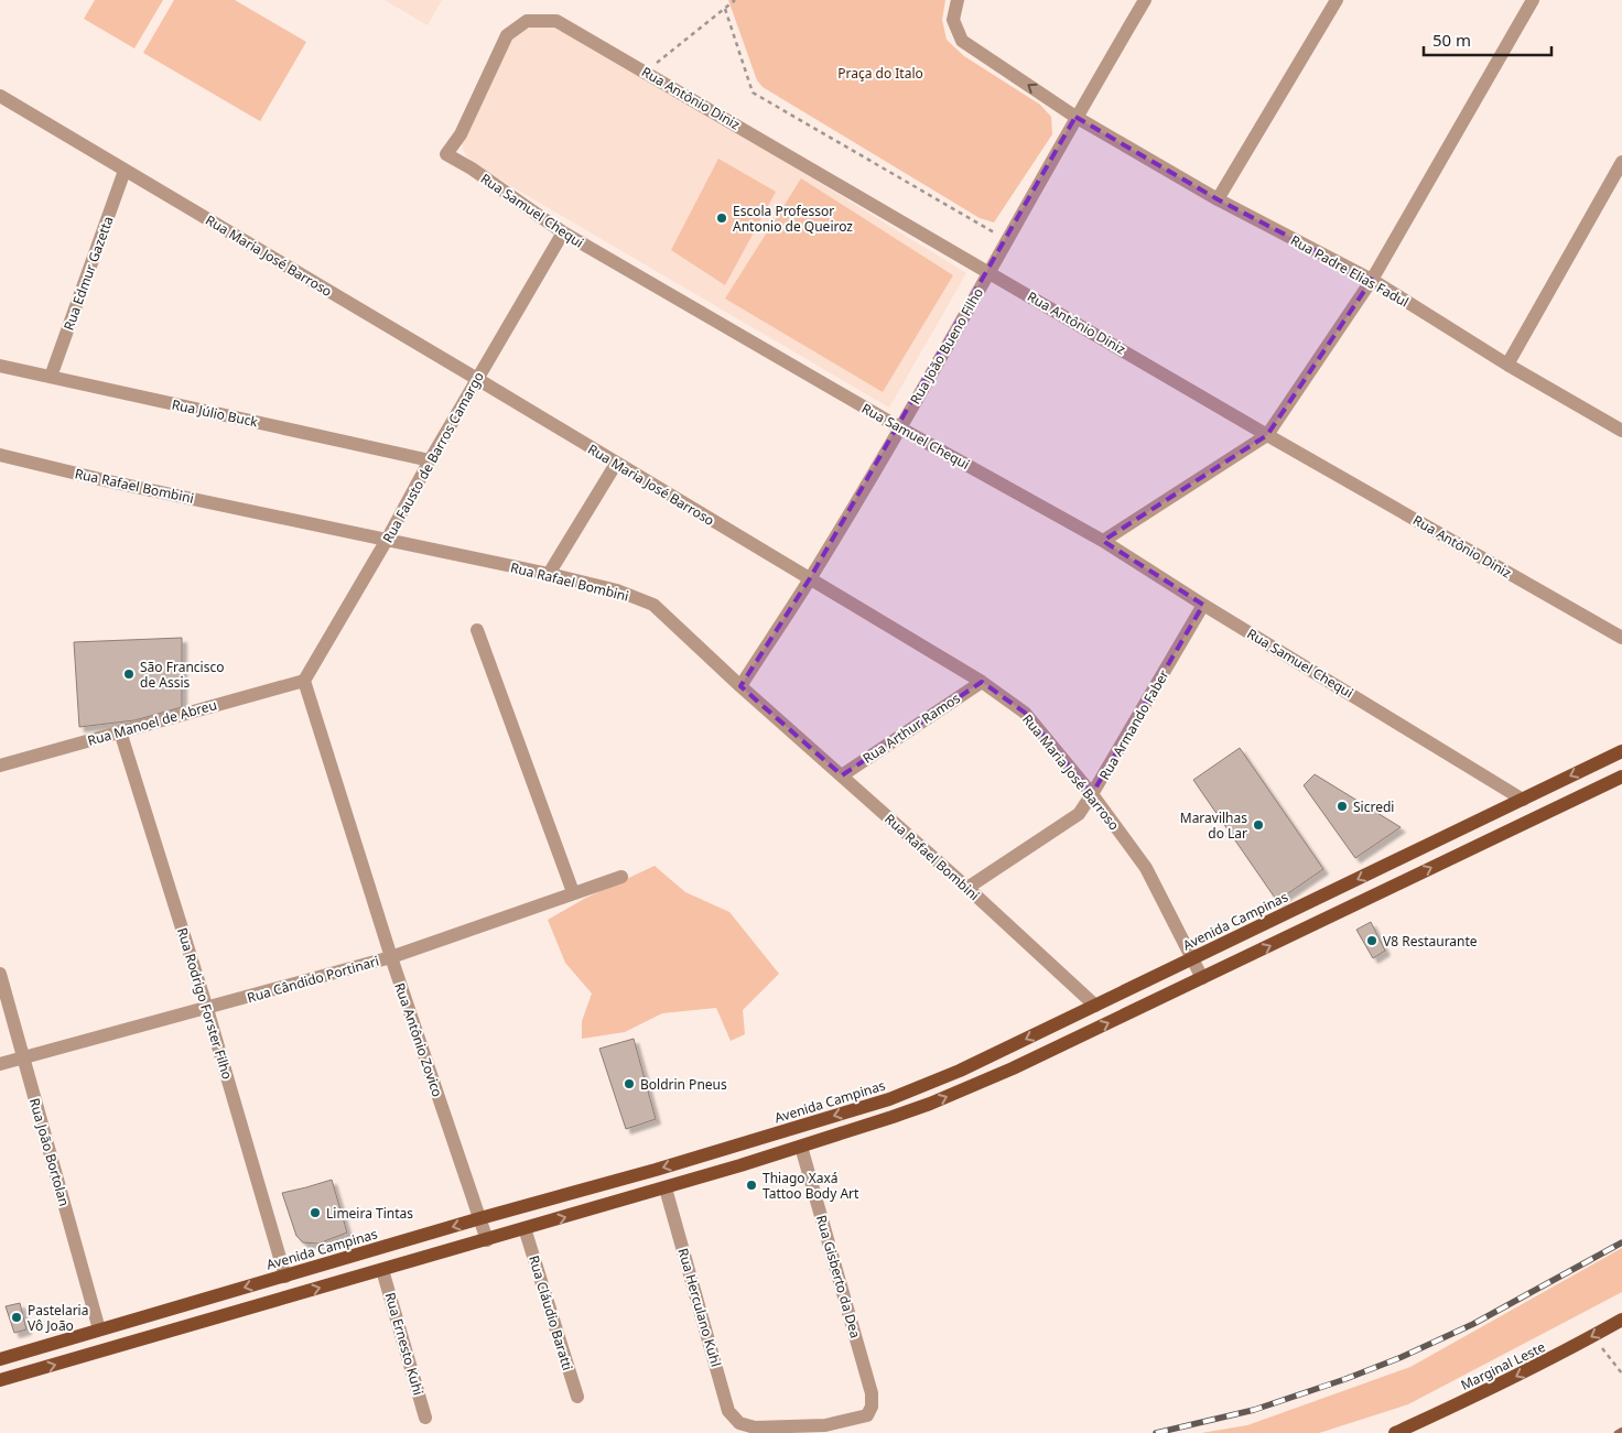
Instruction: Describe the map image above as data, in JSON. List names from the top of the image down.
{
  "streets": {
    "main road": ["Avenida Campinas", "Marginal Leste"],
    "street": [
      "Rua Antônio Diniz",
      "Rua Samuel Chequi",
      "Rua Maria José Barroso",
      "Rua Padre Elias Fadul",
      "Rua Edmur Gazetta",
      "Rua João Bueno Filho",
      "Rua Júlio Buck",
      "Rua Fausto de Barros Camargo",
      "Rua Rafael Bombini",
      "Rua Manoel de Abreu",
      "Rua Armando Faber",
      "Rua Arthur Ramos",
      "Rua Cândido Portinari",
      "Rua Rodrigo Forster Filho",
      "Rua Antônio Zovico",
      "Rua João Bortolan",
      "Rua Gisberto da Dea",
      "Rua Herculano Kuhl",
      "Rua Cláudio Baratti",
      "Rua Ernesto Kuhi"
    ]
  },
  "crossings": [
    ["Rua Antônio Diniz", "Rua Samuel Chequi"],
    ["Rua Antônio Diniz", "Rua João Bueno Filho"],
    ["Rua Samuel Chequi", "Rua João Bueno Filho"],
    ["Rua Samuel Chequi", "Rua Fausto de Barros Camargo"],
    ["Rua Samuel Chequi", "Rua Armando Faber"],
    ["Rua Samuel Chequi", "Avenida Campinas"],
    ["Rua Maria José Barroso", "Rua Edmur Gazetta"],
    ["Rua Maria José Barroso", "Rua João Bueno Filho"],
    ["Rua Maria José Barroso", "Rua Fausto de Barros Camargo"],
    ["Rua Maria José Barroso", "Rua Armando Faber"],
    ["Rua Maria José Barroso", "Rua Arthur Ramos"],
    ["Rua Maria José Barroso", "Avenida Campinas"],
    ["Rua Padre Elias Fadul", "Rua João Bueno Filho"],
    ["Rua Edmur Gazetta", "Rua Júlio Buck"],
    ["Rua João Bueno Filho", "Rua Rafael Bombini"],
    ["Rua Júlio Buck", "Rua Fausto de Barros Camargo"],
    ["Rua Fausto de Barros Camargo", "Rua Rafael Bombini"],
    ["Rua Fausto de Barros Camargo", "Rua Manoel de Abreu"],
    ["Rua Fausto de Barros Camargo", "Rua Antônio Zovico"],
    ["Rua Rafael Bombini", "Rua Armando Faber"],
    ["Rua Rafael Bombini", "Rua Arthur Ramos"],
    ["Rua Rafael Bombini", "Avenida Campinas"],
    ["Rua Manoel de Abreu", "Rua Rodrigo Forster Filho"],
    ["Rua Manoel de Abreu", "Rua Antônio Zovico"],
    ["Avenida Campinas", "Rua Rodrigo Forster Filho"],
    ["Avenida Campinas", "Rua Antônio Zovico"],
    ["Avenida Campinas", "Rua João Bortolan"],
    ["Rua Cândido Portinari", "Rua Rodrigo Forster Filho"],
    ["Rua Cândido Portinari", "Rua Antônio Zovico"],
    ["Rua Cândido Portinari", "Rua João Bortolan"],
    ["Rua Gisberto da Dea", "Rua Herculano Kuhl"]
  ],
  "one_way": ["Marginal Leste"],
  "parks": ["Praça do Italo"],
  "places": [
    "Escola Professor Antonio de Queiroz",
    "São Francisco de Assis",
    "Sicredi",
    "Maravilhas do Lar",
    "V8 Restaurante",
    "Boldrin Pneus",
    "Thiago Xaxá Tattoo Body Art",
    "Limeira Tintas",
    "Pastelaria Vô João"
  ],
  "scale_bar": "50 m"
}
